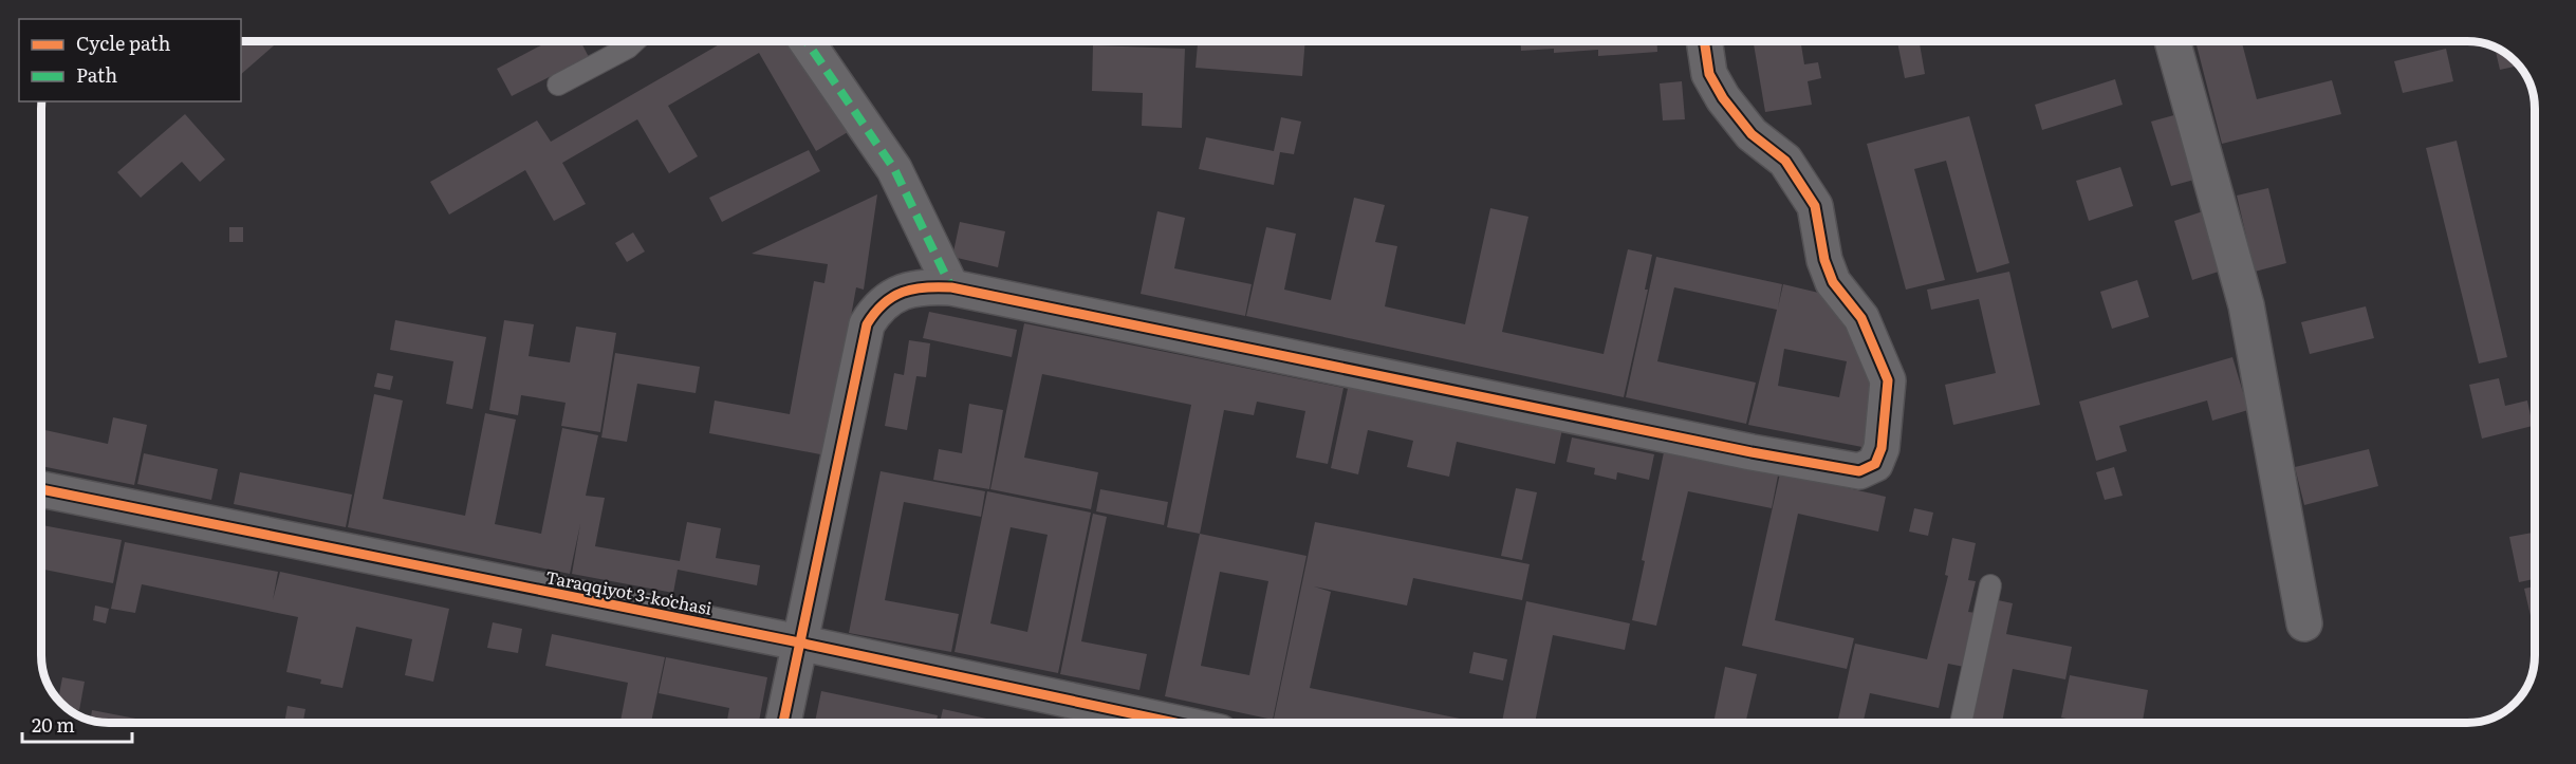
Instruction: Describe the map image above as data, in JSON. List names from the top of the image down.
{
  "streets": {
    "street": ["Taraqqiyot 3-koʻchasi"]
  },
  "legend": ["Cycle path", "Path"],
  "scale_bar": "20 m"
}
